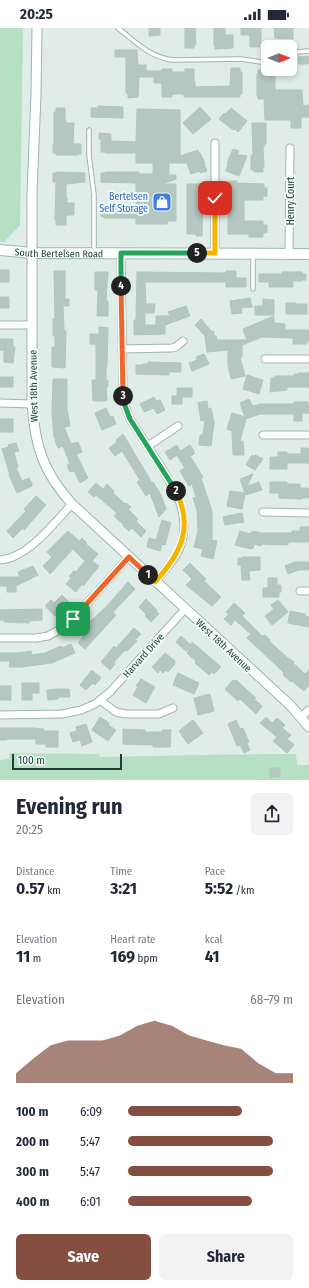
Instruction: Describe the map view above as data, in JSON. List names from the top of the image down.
{
  "streets": {
    "main road": ["South Bertelsen Road"],
    "street": ["Henry Court", "West 18th Avenue", "Harvard Drive"]
  },
  "crossings": [
    ["Henry Court", "South Bertelsen Road"],
    ["South Bertelsen Road", "West 18th Avenue"],
    ["West 18th Avenue", "Harvard Drive"]
  ],
  "places": {
    "shop": ["Bertelsen Self Storage"]
  },
  "scale_bar": "100 m",
  "north": "right",
  "page": {
    "status": "20:25",
    "pins": [
      "5",
      "4",
      "3",
      "2",
      "1"
    ],
    "scale": "100 m",
    "heading": ["Evening run", "20:25"],
    "stats": [
      ["Distance", "0.57 km"],
      ["Time", "3:21"],
      ["Pace", "5:52 /km"],
      ["Elevation", "11 m"],
      ["Heart rate", "169 bpm"],
      ["kcal", "41"]
    ],
    "chart": ["Elevation", "68–79 m"],
    "list": [
      {
        "name": "100 m",
        "note": "6:09"
      },
      {
        "name": "200 m",
        "note": "5:47"
      },
      {
        "name": "300 m",
        "note": "5:47"
      },
      {
        "name": "400 m",
        "note": "6:01"
      }
    ],
    "buttons": ["Save", "Share"]
  }
}
